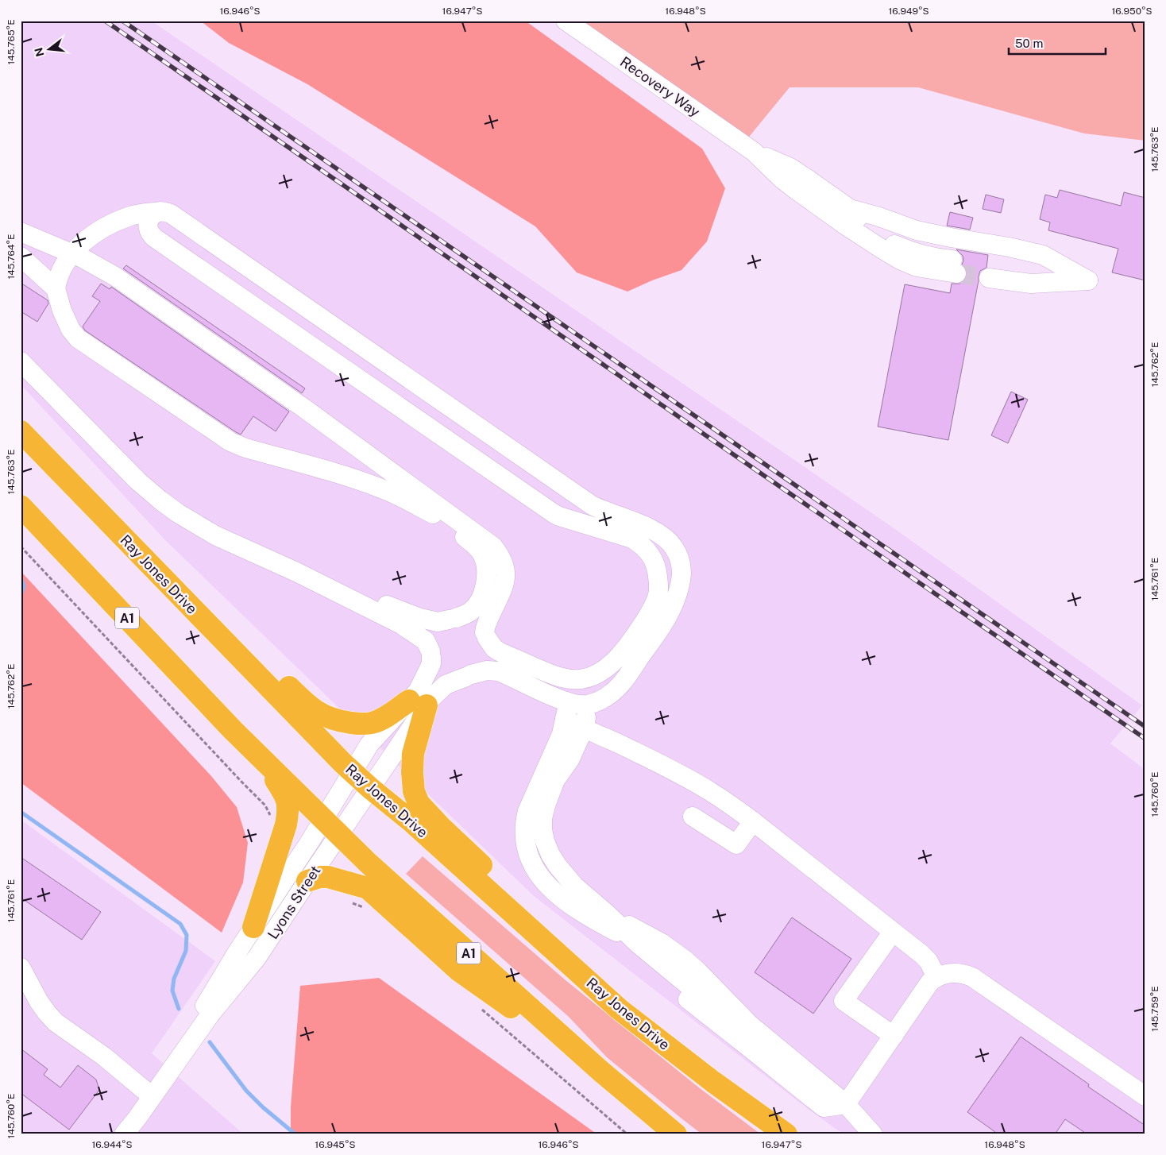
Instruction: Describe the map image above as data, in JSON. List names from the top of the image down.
{
  "streets": {
    "highway": ["Ray Jones Drive", "A1"],
    "street": ["Recovery Way", "Lyons Street"]
  },
  "crossings": [
    ["Ray Jones Drive", "Lyons Street"],
    ["A1", "Lyons Street"]
  ],
  "scale_bar": "50 m",
  "north": "left",
  "coordinates": [
    "16.946°S",
    "16.947°S",
    "16.948°S",
    "16.949°S",
    "16.950°S",
    "145.765°E",
    "145.763°E",
    "145.764°E",
    "145.762°E",
    "145.761°E",
    "145.760°E",
    "145.759°E",
    "16.944°S",
    "16.945°S"
  ]
}
